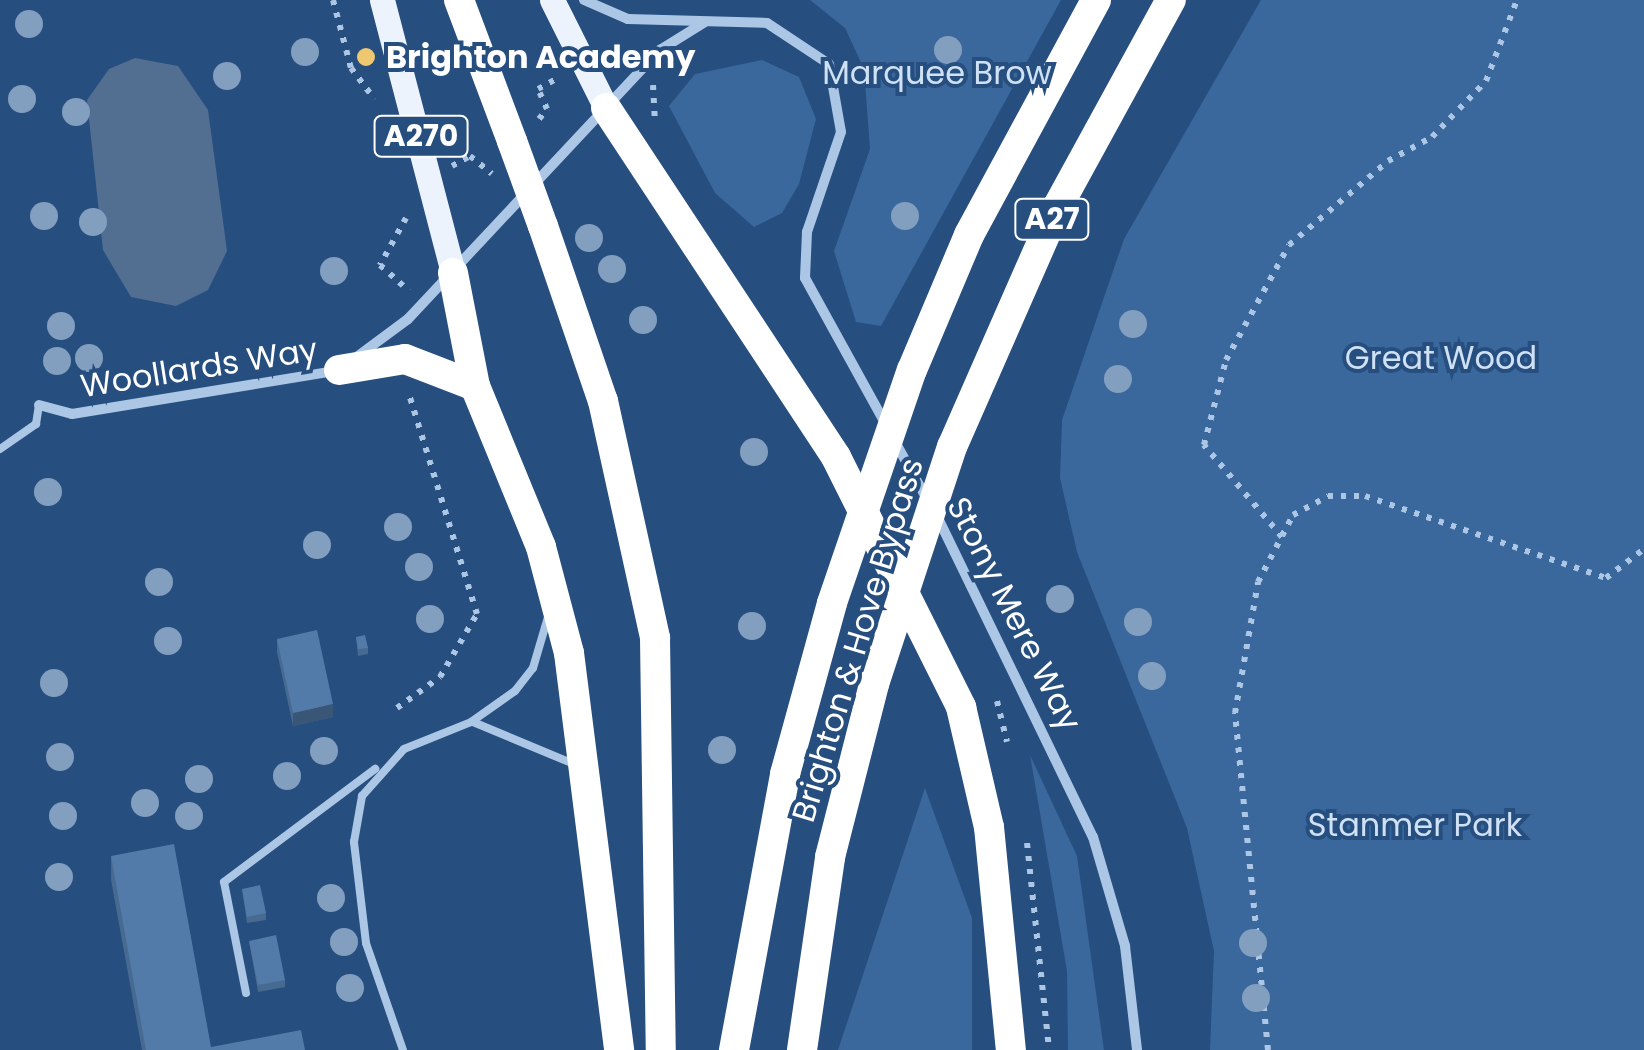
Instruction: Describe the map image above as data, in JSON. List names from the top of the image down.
{
  "streets": {
    "highway": ["A27", "Brighton & Hove Bypass"],
    "main road": ["A270"],
    "street": ["Woollards Way", "Stony Mere Way"]
  },
  "crossings": [
    ["A270", "Woollards Way"]
  ],
  "parks": ["Marquee Brow", "Great Wood", "Stanmer Park"],
  "places": ["Brighton Academy"]
}
